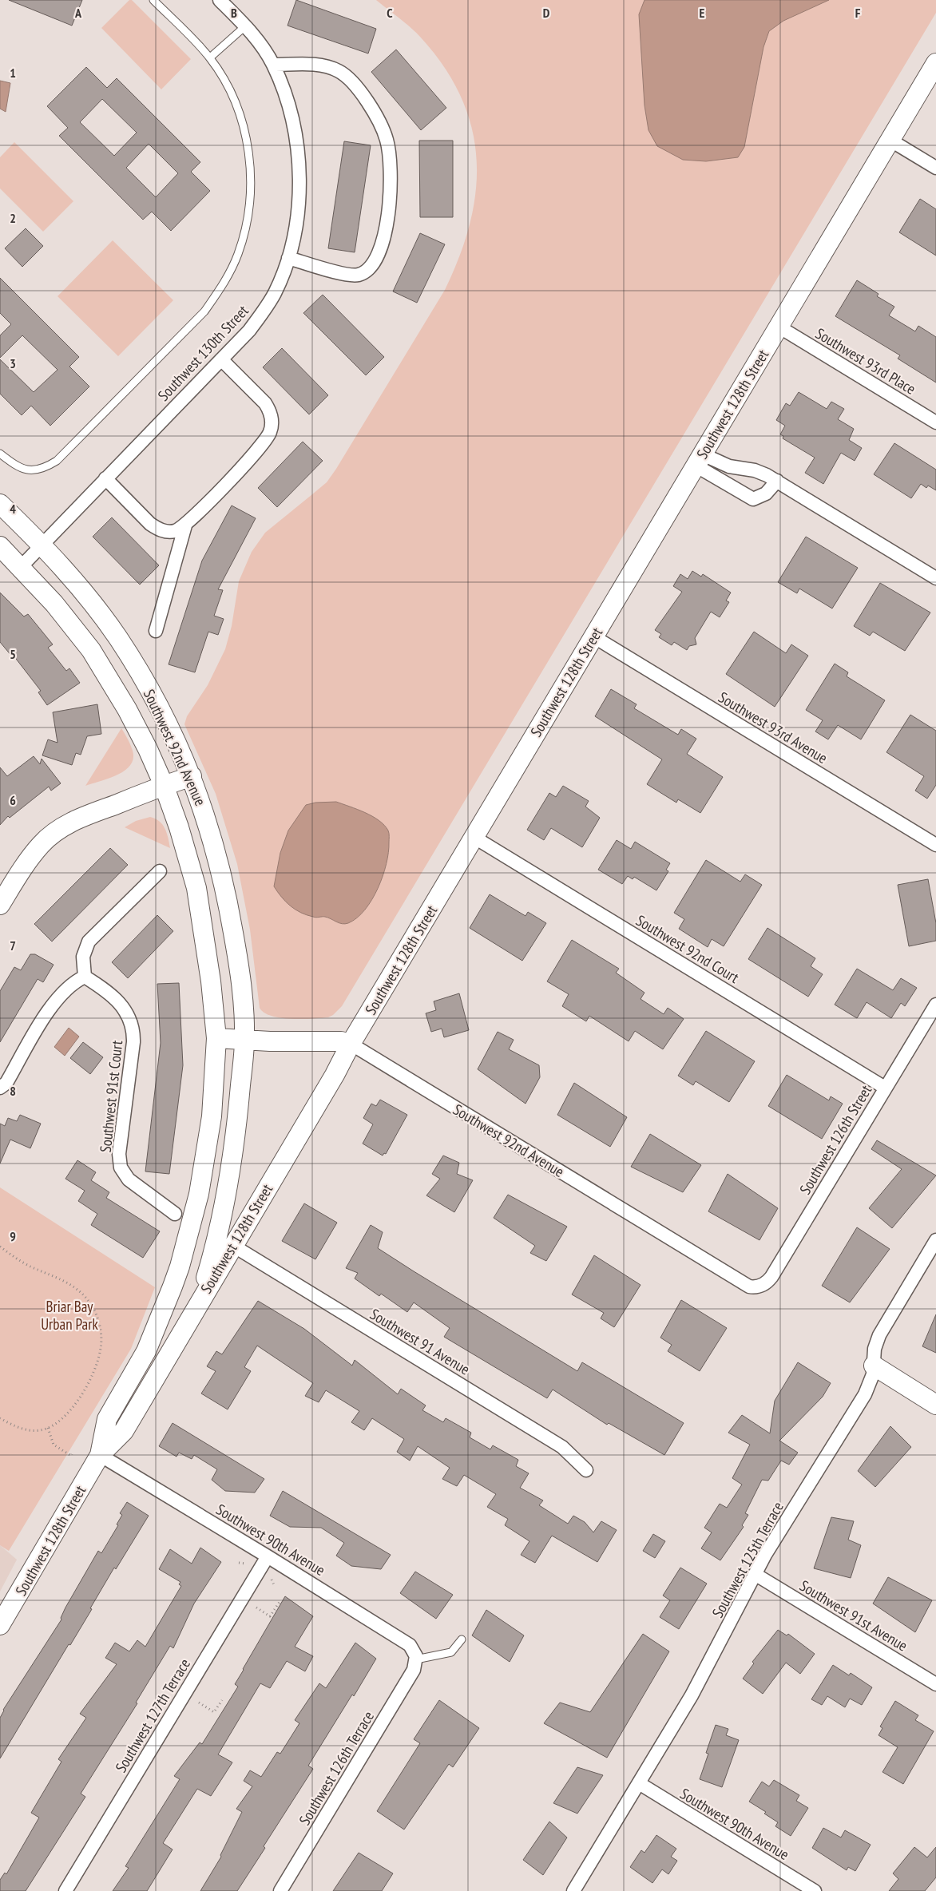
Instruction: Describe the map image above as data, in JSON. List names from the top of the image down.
{
  "streets": {
    "street": [
      "Southwest 130th Street",
      "Southwest 93rd Place",
      "Southwest 128th Street",
      "Southwest 93rd Avenue",
      "Southwest 92nd Avenue",
      "Southwest 92nd Court",
      "Southwest 91st Court",
      "Southwest 126th Street",
      "Southwest 91 Avenue",
      "Southwest 90th Avenue",
      "Southwest 125th Terrace",
      "Southwest 91st Avenue",
      "Southwest 127th Terrace",
      "Southwest 126th Terrace"
    ]
  },
  "crossings": [
    ["Southwest 130th Street", "Southwest 92nd Avenue"],
    ["Southwest 93rd Place", "Southwest 128th Street"],
    ["Southwest 128th Street", "Southwest 93rd Avenue"],
    ["Southwest 128th Street", "Southwest 92nd Avenue"],
    ["Southwest 128th Street", "Southwest 92nd Court"],
    ["Southwest 128th Street", "Southwest 91 Avenue"],
    ["Southwest 128th Street", "Southwest 90th Avenue"],
    ["Southwest 92nd Avenue", "Southwest 126th Street"],
    ["Southwest 92nd Court", "Southwest 126th Street"],
    ["Southwest 90th Avenue", "Southwest 125th Terrace"],
    ["Southwest 90th Avenue", "Southwest 127th Terrace"],
    ["Southwest 90th Avenue", "Southwest 126th Terrace"],
    ["Southwest 125th Terrace", "Southwest 91st Avenue"]
  ],
  "parks": ["Briar Bay Urban Park"],
  "grid": {
    "columns": [
      "A",
      "B",
      "C",
      "D",
      "E",
      "F"
    ],
    "rows": [
      "1",
      "2",
      "3",
      "4",
      "5",
      "6",
      "7",
      "8",
      "9"
    ]
  }
}
